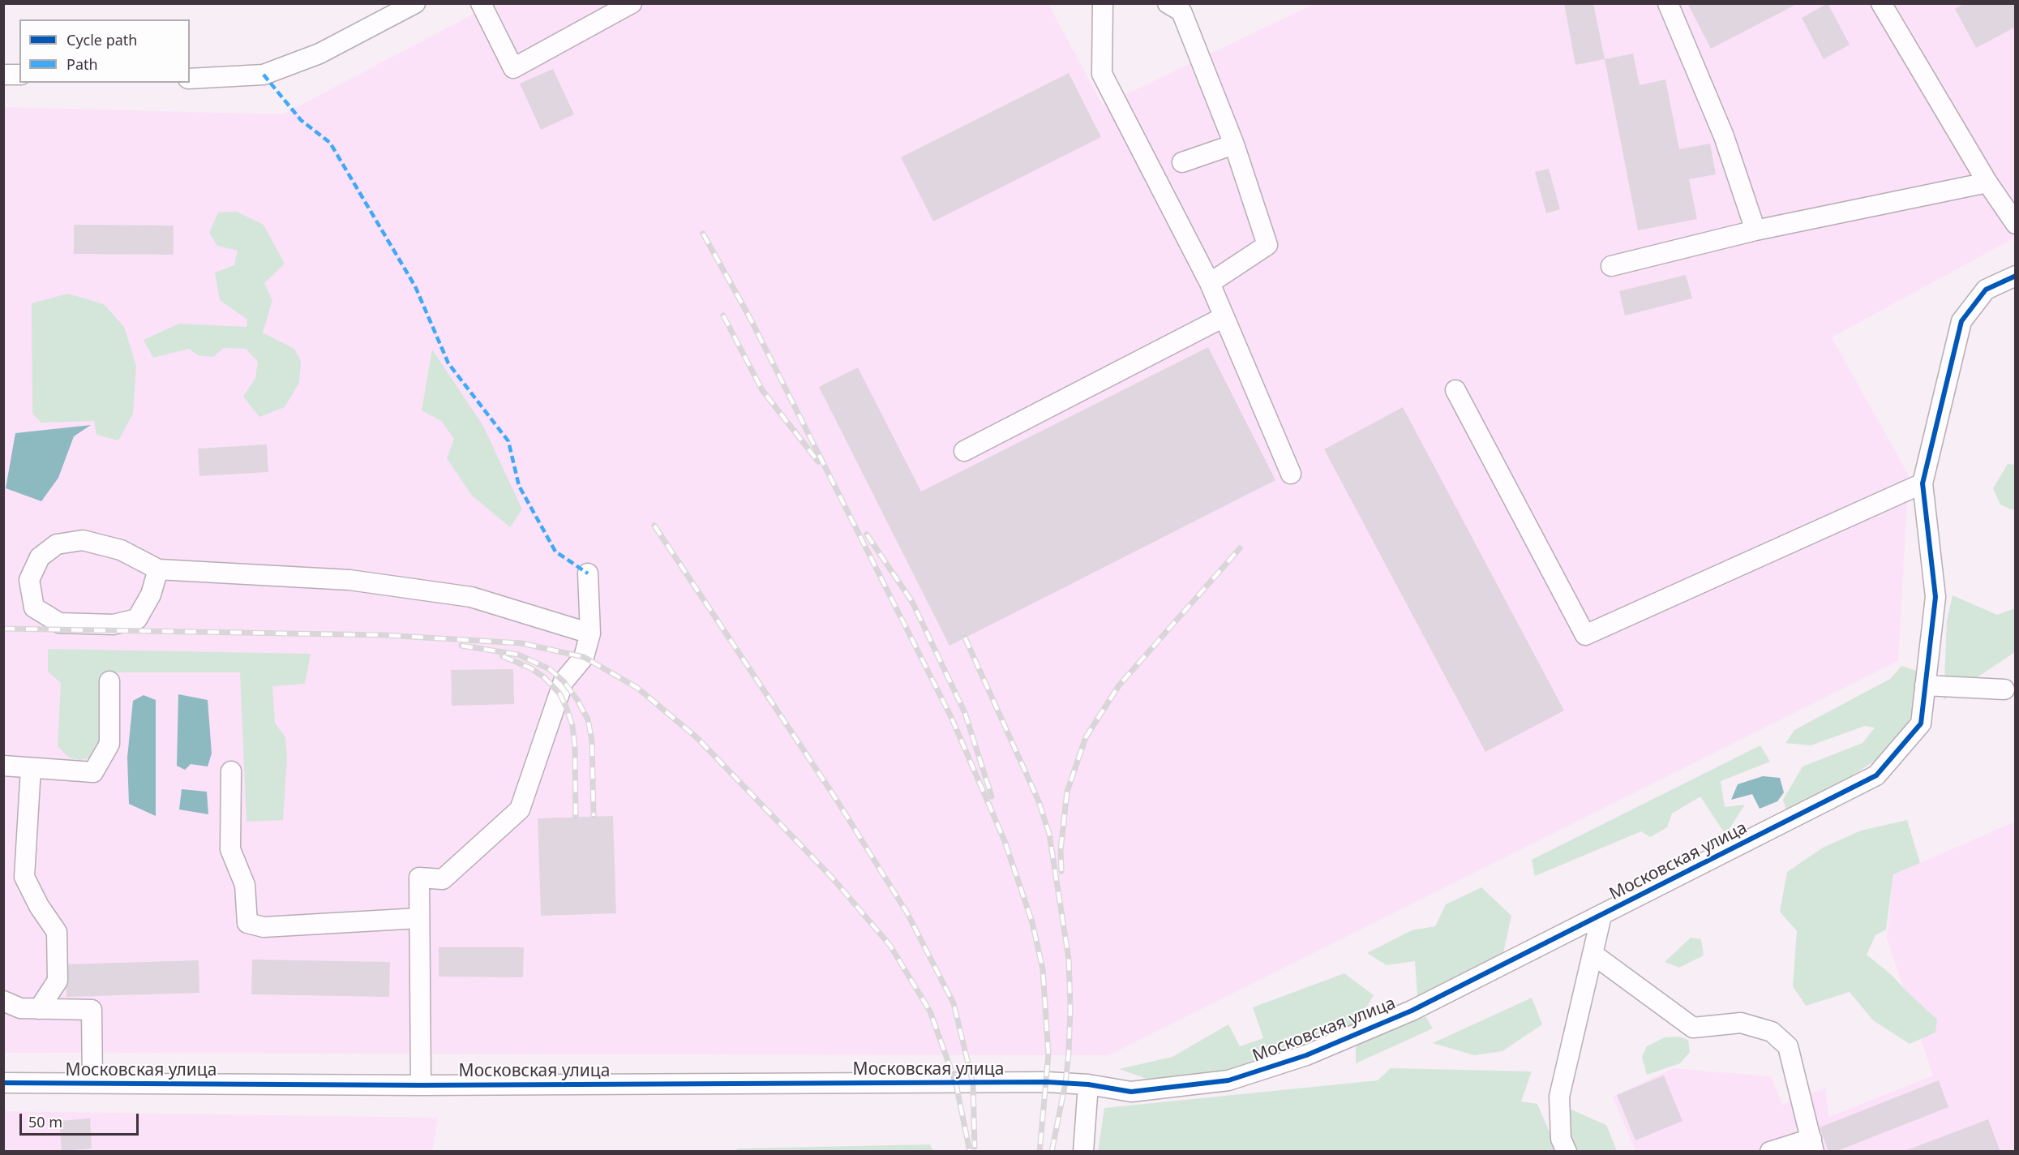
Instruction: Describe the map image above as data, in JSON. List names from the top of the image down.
{
  "streets": {
    "street": ["Московская улица"]
  },
  "legend": ["Cycle path", "Path"],
  "scale_bar": "50 m"
}
